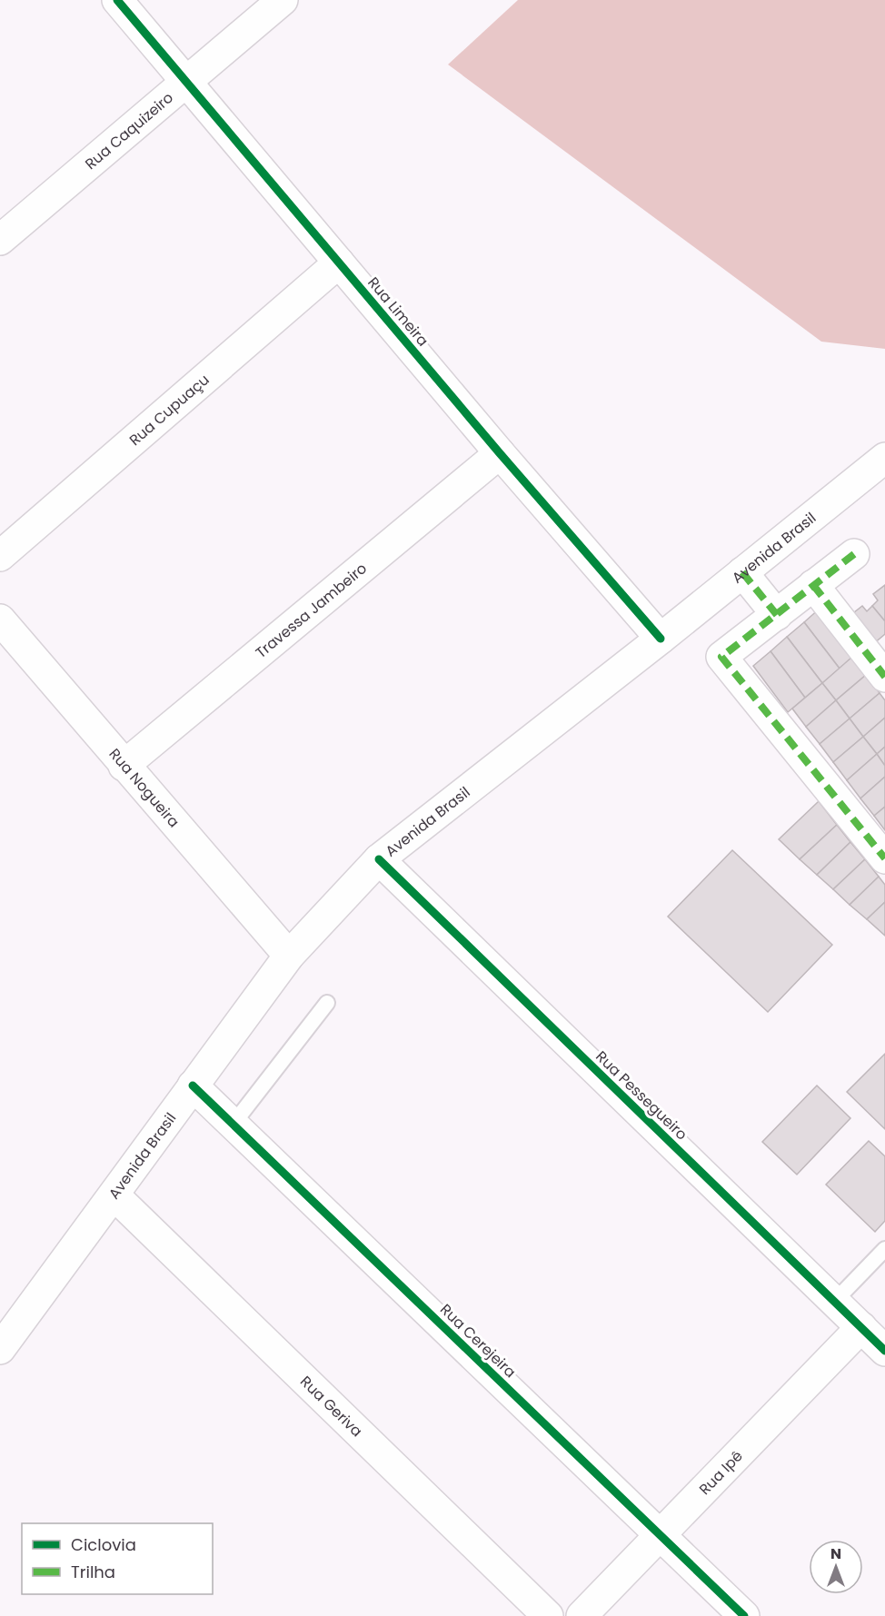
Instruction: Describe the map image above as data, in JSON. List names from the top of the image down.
{
  "streets": {
    "street": [
      "Rua Caquizeiro",
      "Rua Limeira",
      "Rua Cupuaçu",
      "Avenida Brasil",
      "Travessa Jambeiro",
      "Rua Nogueira",
      "Rua Pessegueiro",
      "Rua Cerejeira",
      "Rua Geriva",
      "Rua Ipê"
    ]
  },
  "crossings": [
    ["Rua Caquizeiro", "Rua Limeira"],
    ["Rua Limeira", "Rua Cupuaçu"],
    ["Rua Limeira", "Avenida Brasil"],
    ["Rua Limeira", "Travessa Jambeiro"],
    ["Avenida Brasil", "Rua Nogueira"],
    ["Avenida Brasil", "Rua Pessegueiro"],
    ["Avenida Brasil", "Rua Cerejeira"],
    ["Avenida Brasil", "Rua Geriva"],
    ["Travessa Jambeiro", "Rua Nogueira"],
    ["Rua Pessegueiro", "Rua Ipê"],
    ["Rua Cerejeira", "Rua Ipê"]
  ],
  "legend": ["Ciclovia", "Trilha"],
  "north": "top"
}
